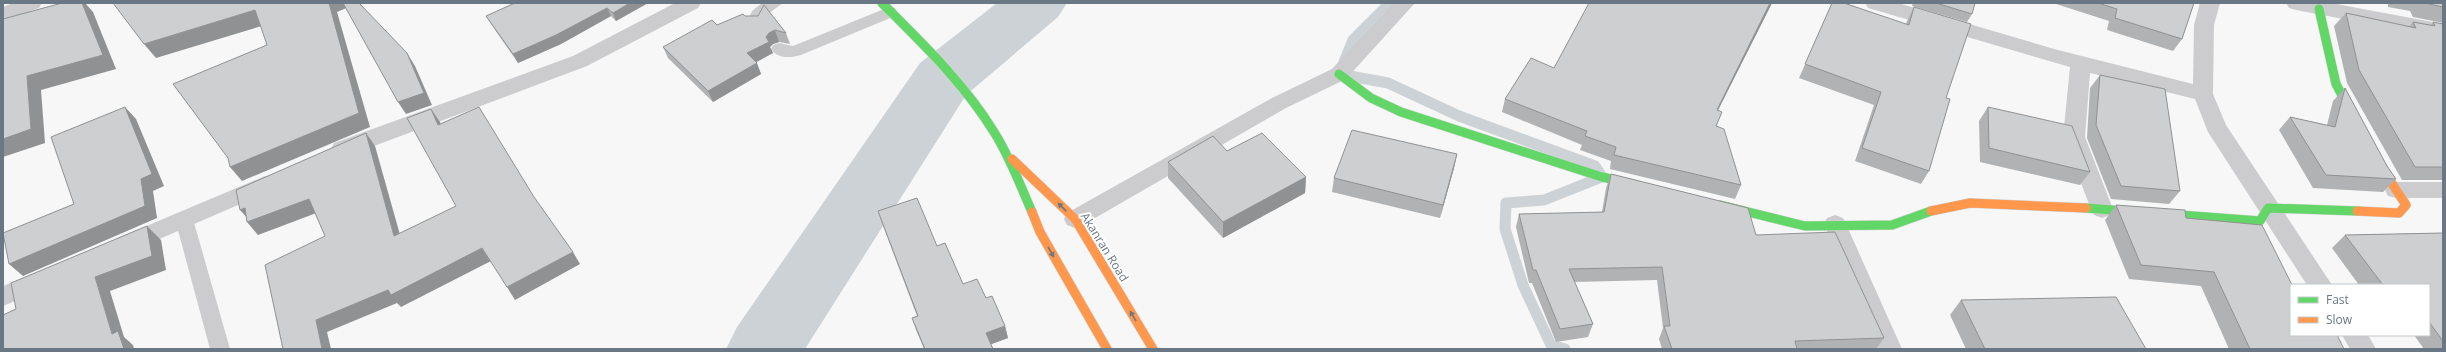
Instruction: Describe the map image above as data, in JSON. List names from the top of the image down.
{
  "streets": {
    "street": ["Akanran Road"]
  },
  "legend": ["Fast", "Slow"]
}
